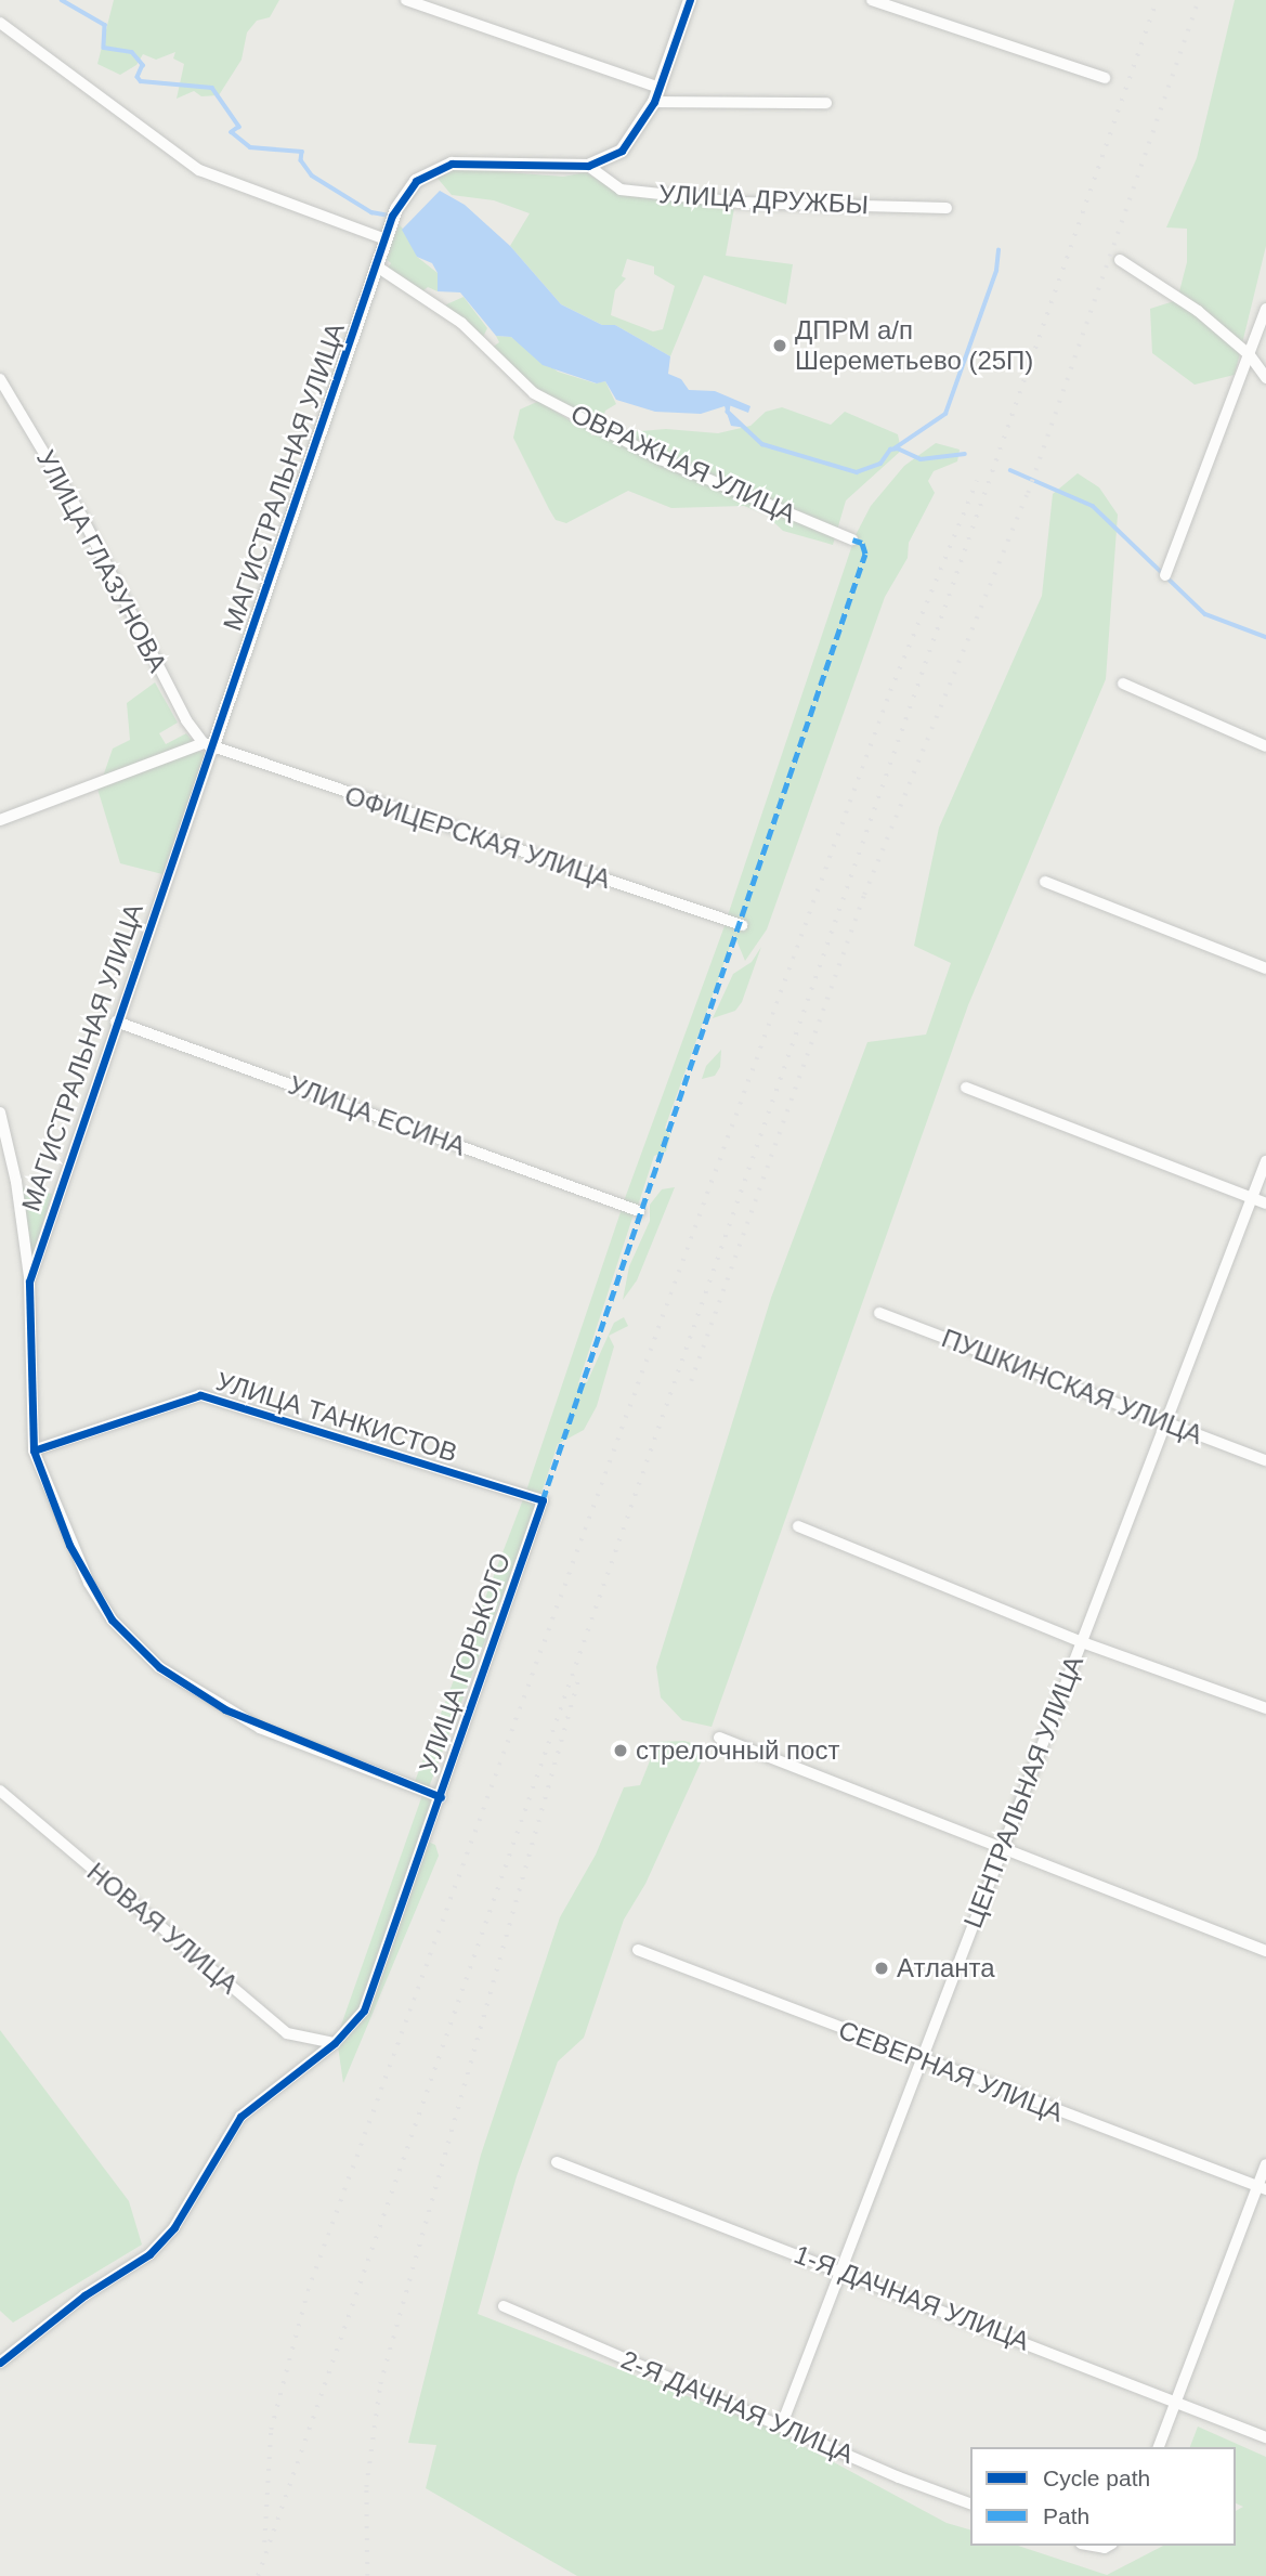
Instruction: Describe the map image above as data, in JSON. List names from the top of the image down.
{
  "streets": {
    "street": [
      "УЛИЦА ДРУЖБЫ",
      "ОВРАЖНАЯ УЛИЦА",
      "МАГИСТРАЛЬНАЯ УЛИЦА",
      "УЛИЦА ГЛАЗУНОВА",
      "ОФИЦЕРСКАЯ УЛИЦА",
      "УЛИЦА ЕСИНА",
      "ПУШКИНСКАЯ УЛИЦА",
      "УЛИЦА ТАНКИСТОВ",
      "УЛИЦА ГОРЬКОГО",
      "ЦЕНТРАЛЬНАЯ УЛИЦА",
      "НОВАЯ УЛИЦА",
      "СЕВЕРНАЯ УЛИЦА",
      "1-Я ДАЧНАЯ УЛИЦА",
      "2-Я ДАЧНАЯ УЛИЦА"
    ]
  },
  "crossings": [
    ["УЛИЦА ДРУЖБЫ", "МАГИСТРАЛЬНАЯ УЛИЦА"],
    ["ОВРАЖНАЯ УЛИЦА", "МАГИСТРАЛЬНАЯ УЛИЦА"],
    ["МАГИСТРАЛЬНАЯ УЛИЦА", "УЛИЦА ГЛАЗУНОВА"],
    ["МАГИСТРАЛЬНАЯ УЛИЦА", "ОФИЦЕРСКАЯ УЛИЦА"],
    ["МАГИСТРАЛЬНАЯ УЛИЦА", "УЛИЦА ЕСИНА"],
    ["МАГИСТРАЛЬНАЯ УЛИЦА", "УЛИЦА ТАНКИСТОВ"],
    ["МАГИСТРАЛЬНАЯ УЛИЦА", "УЛИЦА ГОРЬКОГО"],
    ["УЛИЦА ГЛАЗУНОВА", "ОФИЦЕРСКАЯ УЛИЦА"],
    ["ПУШКИНСКАЯ УЛИЦА", "ЦЕНТРАЛЬНАЯ УЛИЦА"],
    ["УЛИЦА ТАНКИСТОВ", "УЛИЦА ГОРЬКОГО"],
    ["УЛИЦА ГОРЬКОГО", "НОВАЯ УЛИЦА"],
    ["ЦЕНТРАЛЬНАЯ УЛИЦА", "СЕВЕРНАЯ УЛИЦА"],
    ["ЦЕНТРАЛЬНАЯ УЛИЦА", "1-Я ДАЧНАЯ УЛИЦА"],
    ["ЦЕНТРАЛЬНАЯ УЛИЦА", "2-Я ДАЧНАЯ УЛИЦА"]
  ],
  "places": ["ДПРМ а/п Шереметьево (25П)", "стрелочный пост", "Атланта"],
  "legend": ["Cycle path", "Path"]
}
